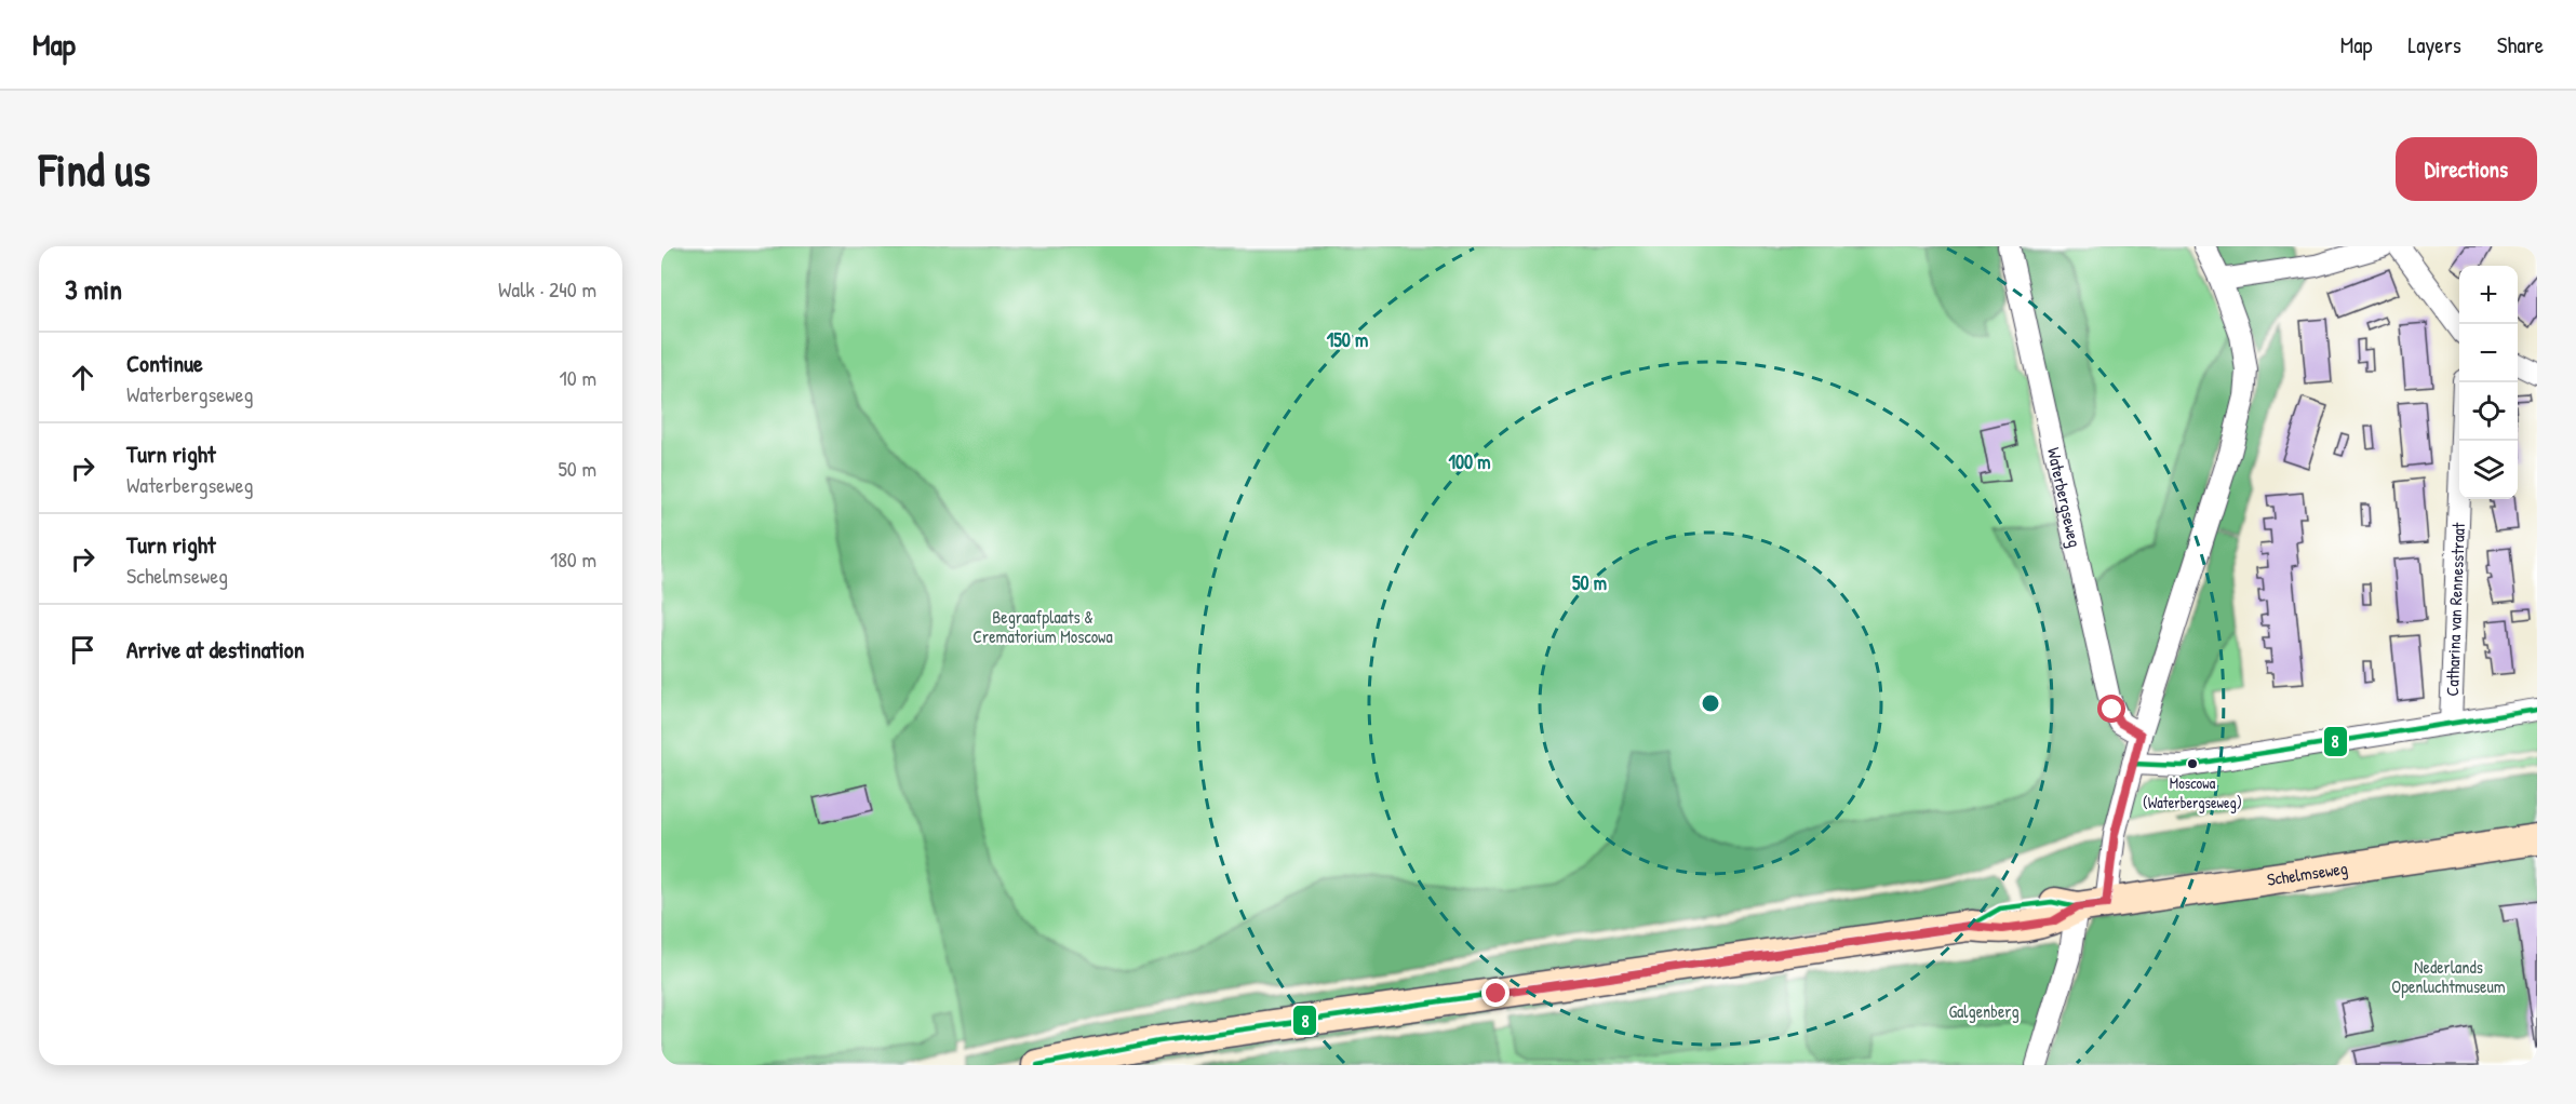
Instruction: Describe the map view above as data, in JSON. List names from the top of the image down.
{
  "streets": {
    "main road": ["Schelmseweg"],
    "street": ["Waterbergseweg", "Catharina van Rennesstraat"]
  },
  "parks": ["Begraafplaats & Crematorium Moscowa", "Nederlands Openluchtmuseum", "Galgenberg"],
  "places": ["Moscowa (Waterbergseweg)"],
  "lines": ["transit line 8"],
  "page": {
    "header": "Map",
    "nav": ["Map", "Layers", "Share"],
    "buttons": "Directions",
    "title": "Find us",
    "heading": ["3 min", "Walk · 240 m"],
    "map_buttons": ["+", "−"],
    "list": [
      ["Continue", "Waterbergseweg", "10 m"],
      ["Turn right", "Waterbergseweg", "50 m"],
      ["Turn right", "Schelmseweg", "180 m"],
      "Arrive at destination"
    ]
  },
  "rings": ["150 m", "100 m", "50 m"]
}
